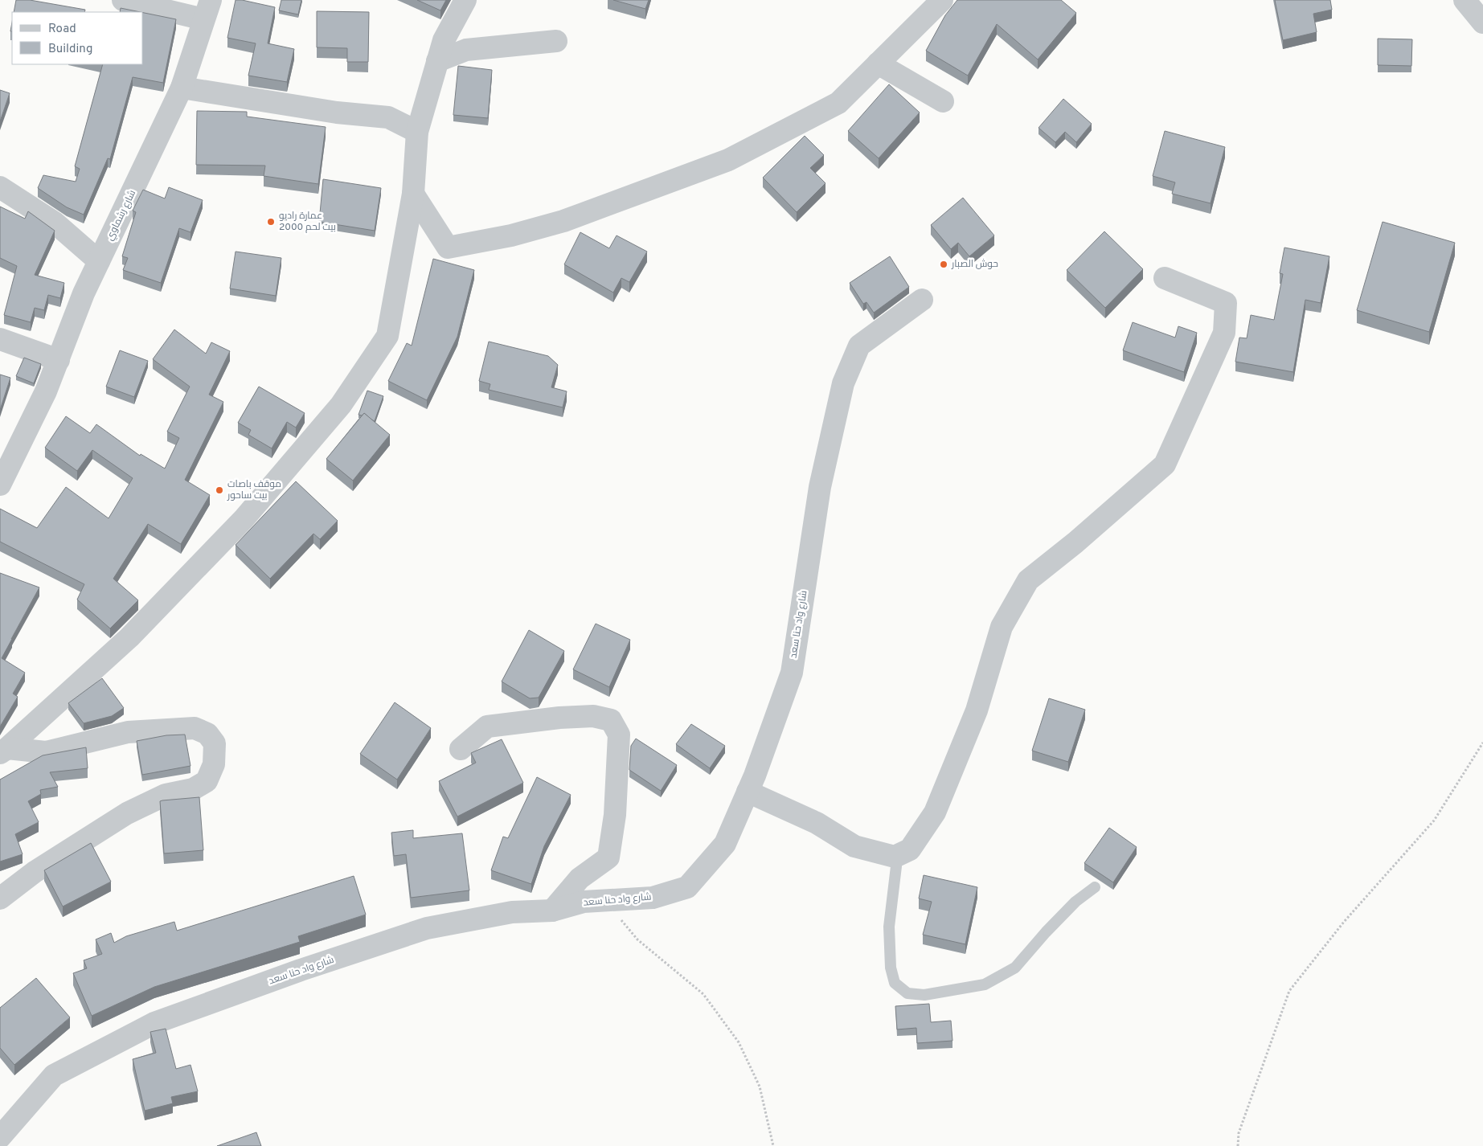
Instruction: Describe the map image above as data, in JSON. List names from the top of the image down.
{
  "streets": {
    "street": ["شارع رشماوي", "شارع واد حنا سعد"]
  },
  "places": ["عمارة راديو بيت لحم 2000", "حوش الصبار", "موقف باصات بيت ساحور"],
  "legend": ["Road", "Building"]
}
